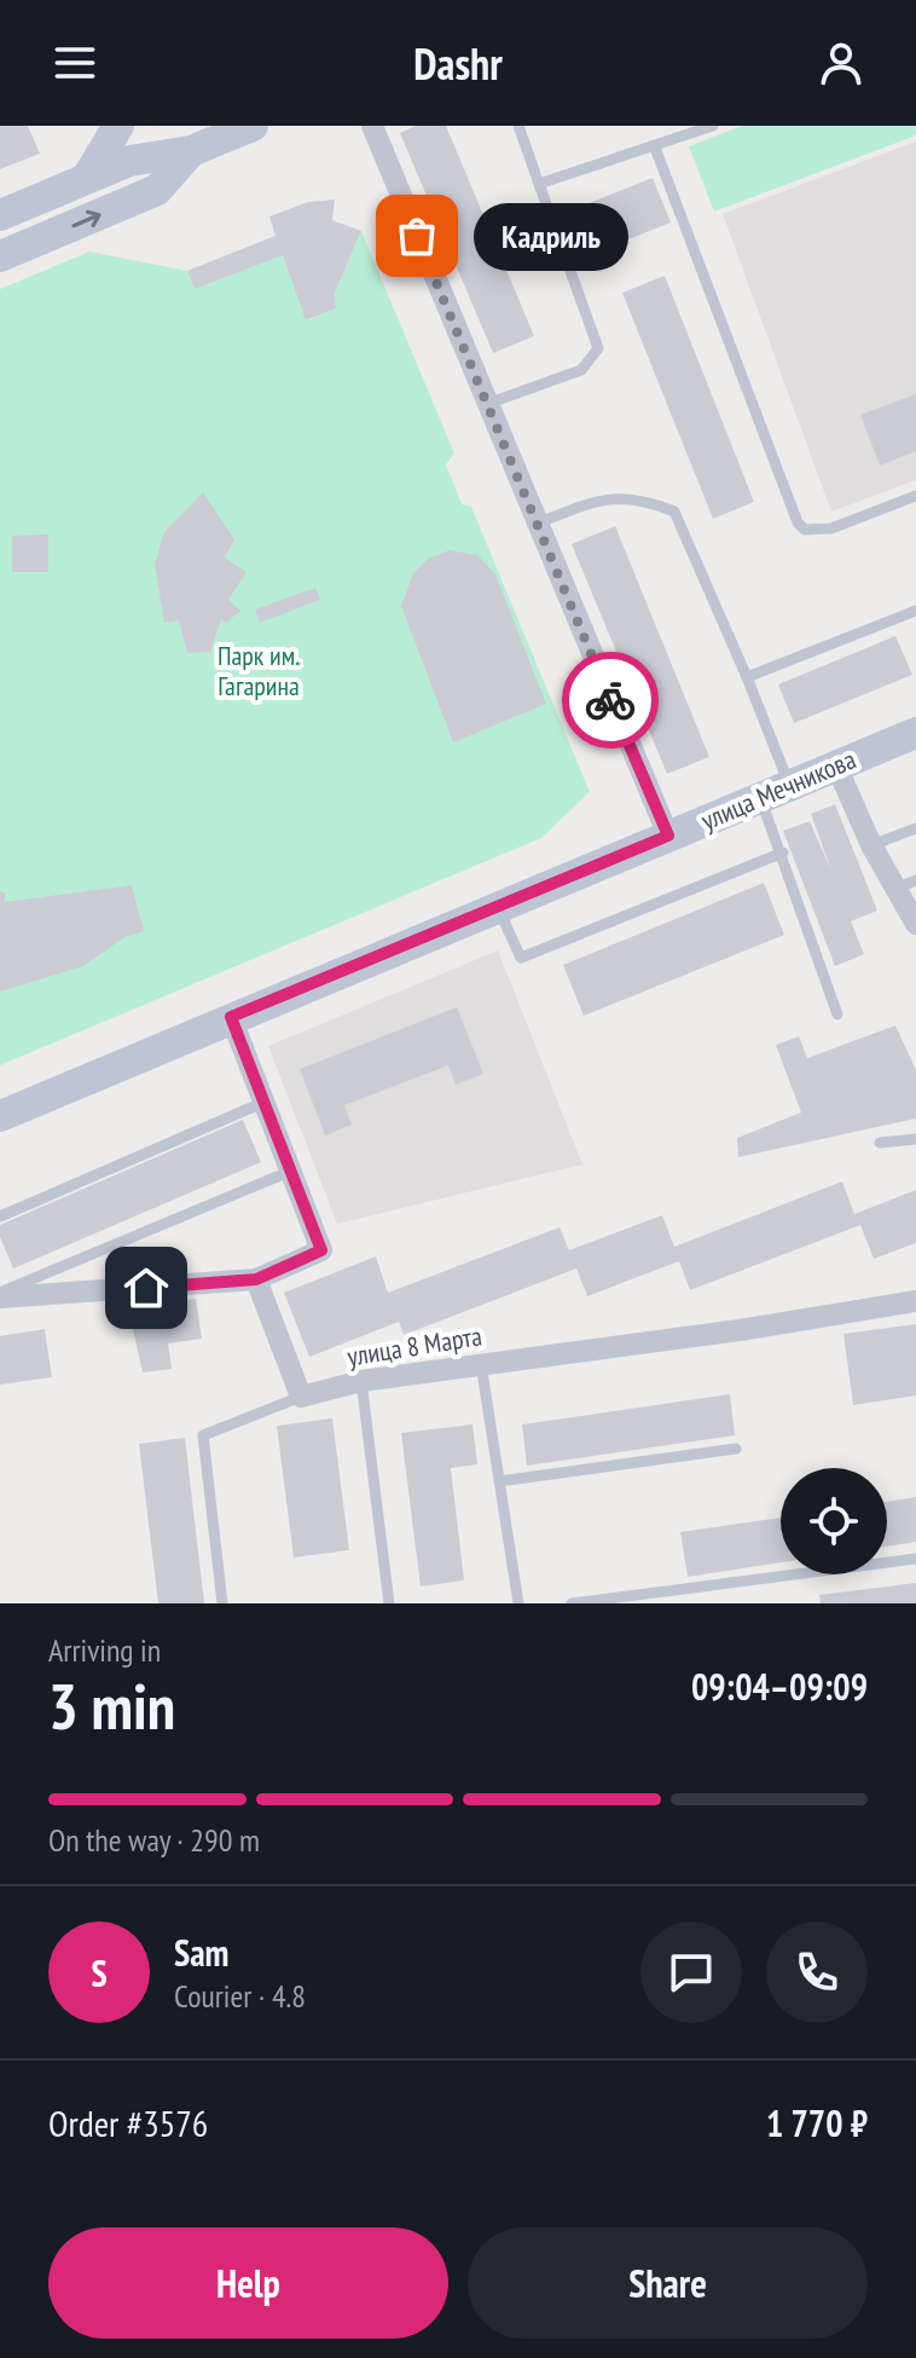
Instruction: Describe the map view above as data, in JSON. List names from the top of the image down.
{
  "streets": {
    "street": ["улица Мечникова", "улица 8 Марта"]
  },
  "parks": ["Парк им. Гагарина"],
  "places": ["Кадриль"],
  "page": {
    "header": "Dashr",
    "bubble": "Кадриль",
    "heading": ["3 min", "Arriving in", "09:04–09:09"],
    "panel": [
      "Sam",
      "Courier · 4.8",
      "Order #3576",
      "1 770 ₽"
    ],
    "bar": "On the way · 290 m",
    "round": "S",
    "buttons": ["Help", "Share"]
  }
}
